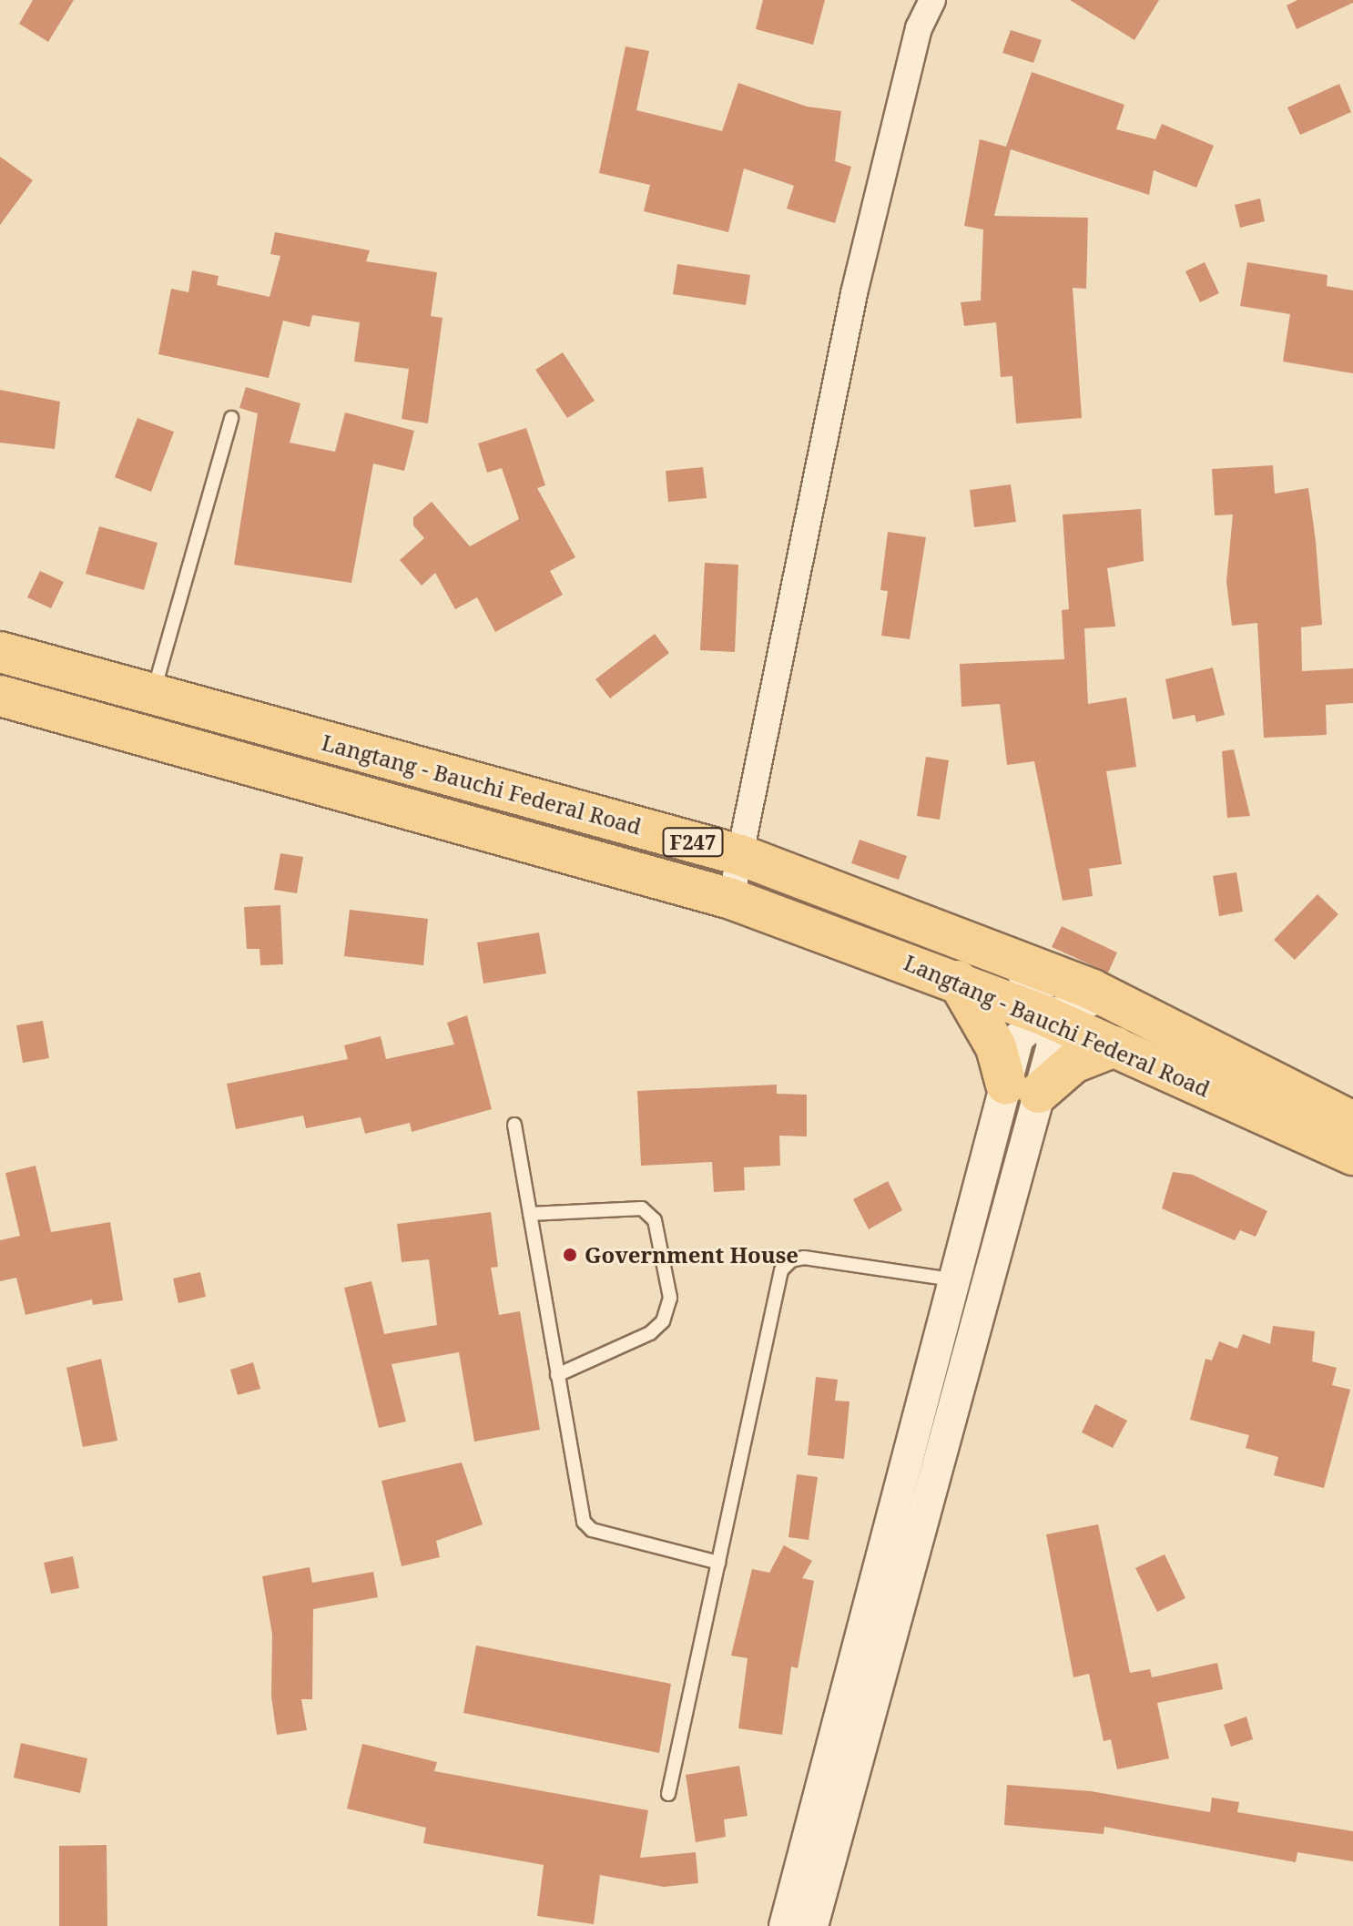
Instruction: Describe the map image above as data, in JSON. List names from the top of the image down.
{
  "streets": {
    "main road": ["Langtang - Bauchi Federal Road", "F247"]
  },
  "places": ["Government House"]
}
